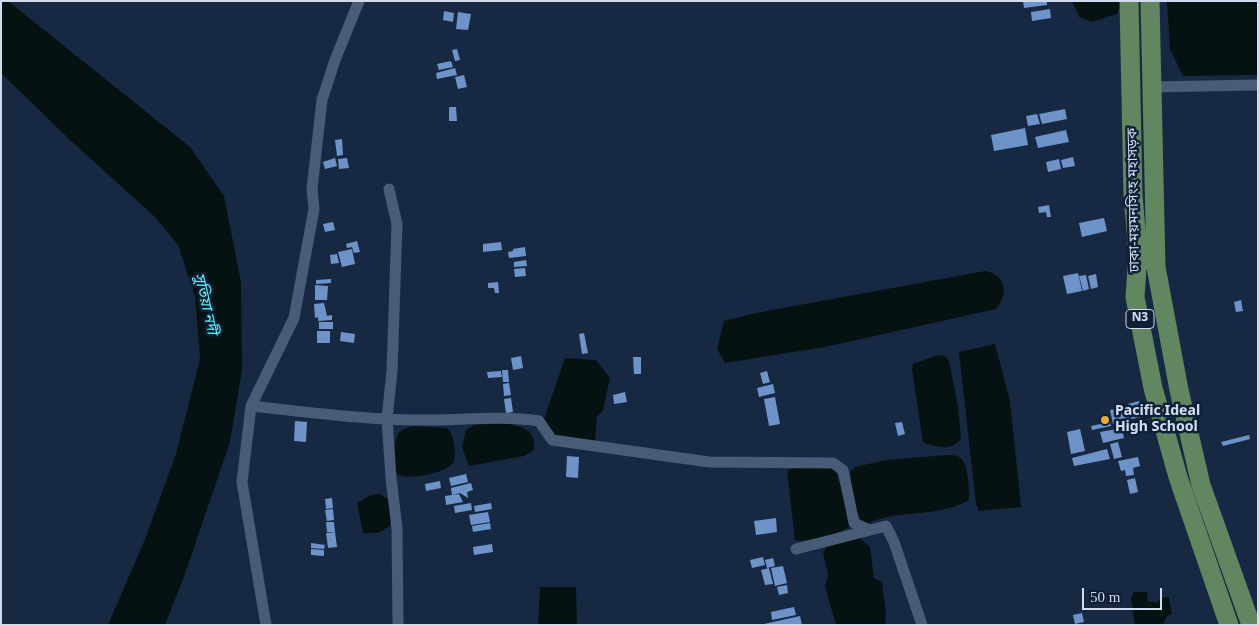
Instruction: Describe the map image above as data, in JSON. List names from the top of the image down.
{
  "streets": {
    "highway": ["ঢাকা-ময়মনসিংহ মহাসড়ক", "N3"]
  },
  "water": ["সুতিয়া নদী"],
  "places": ["Pacific Ideal High School"],
  "scale_bar": "50 m"
}
